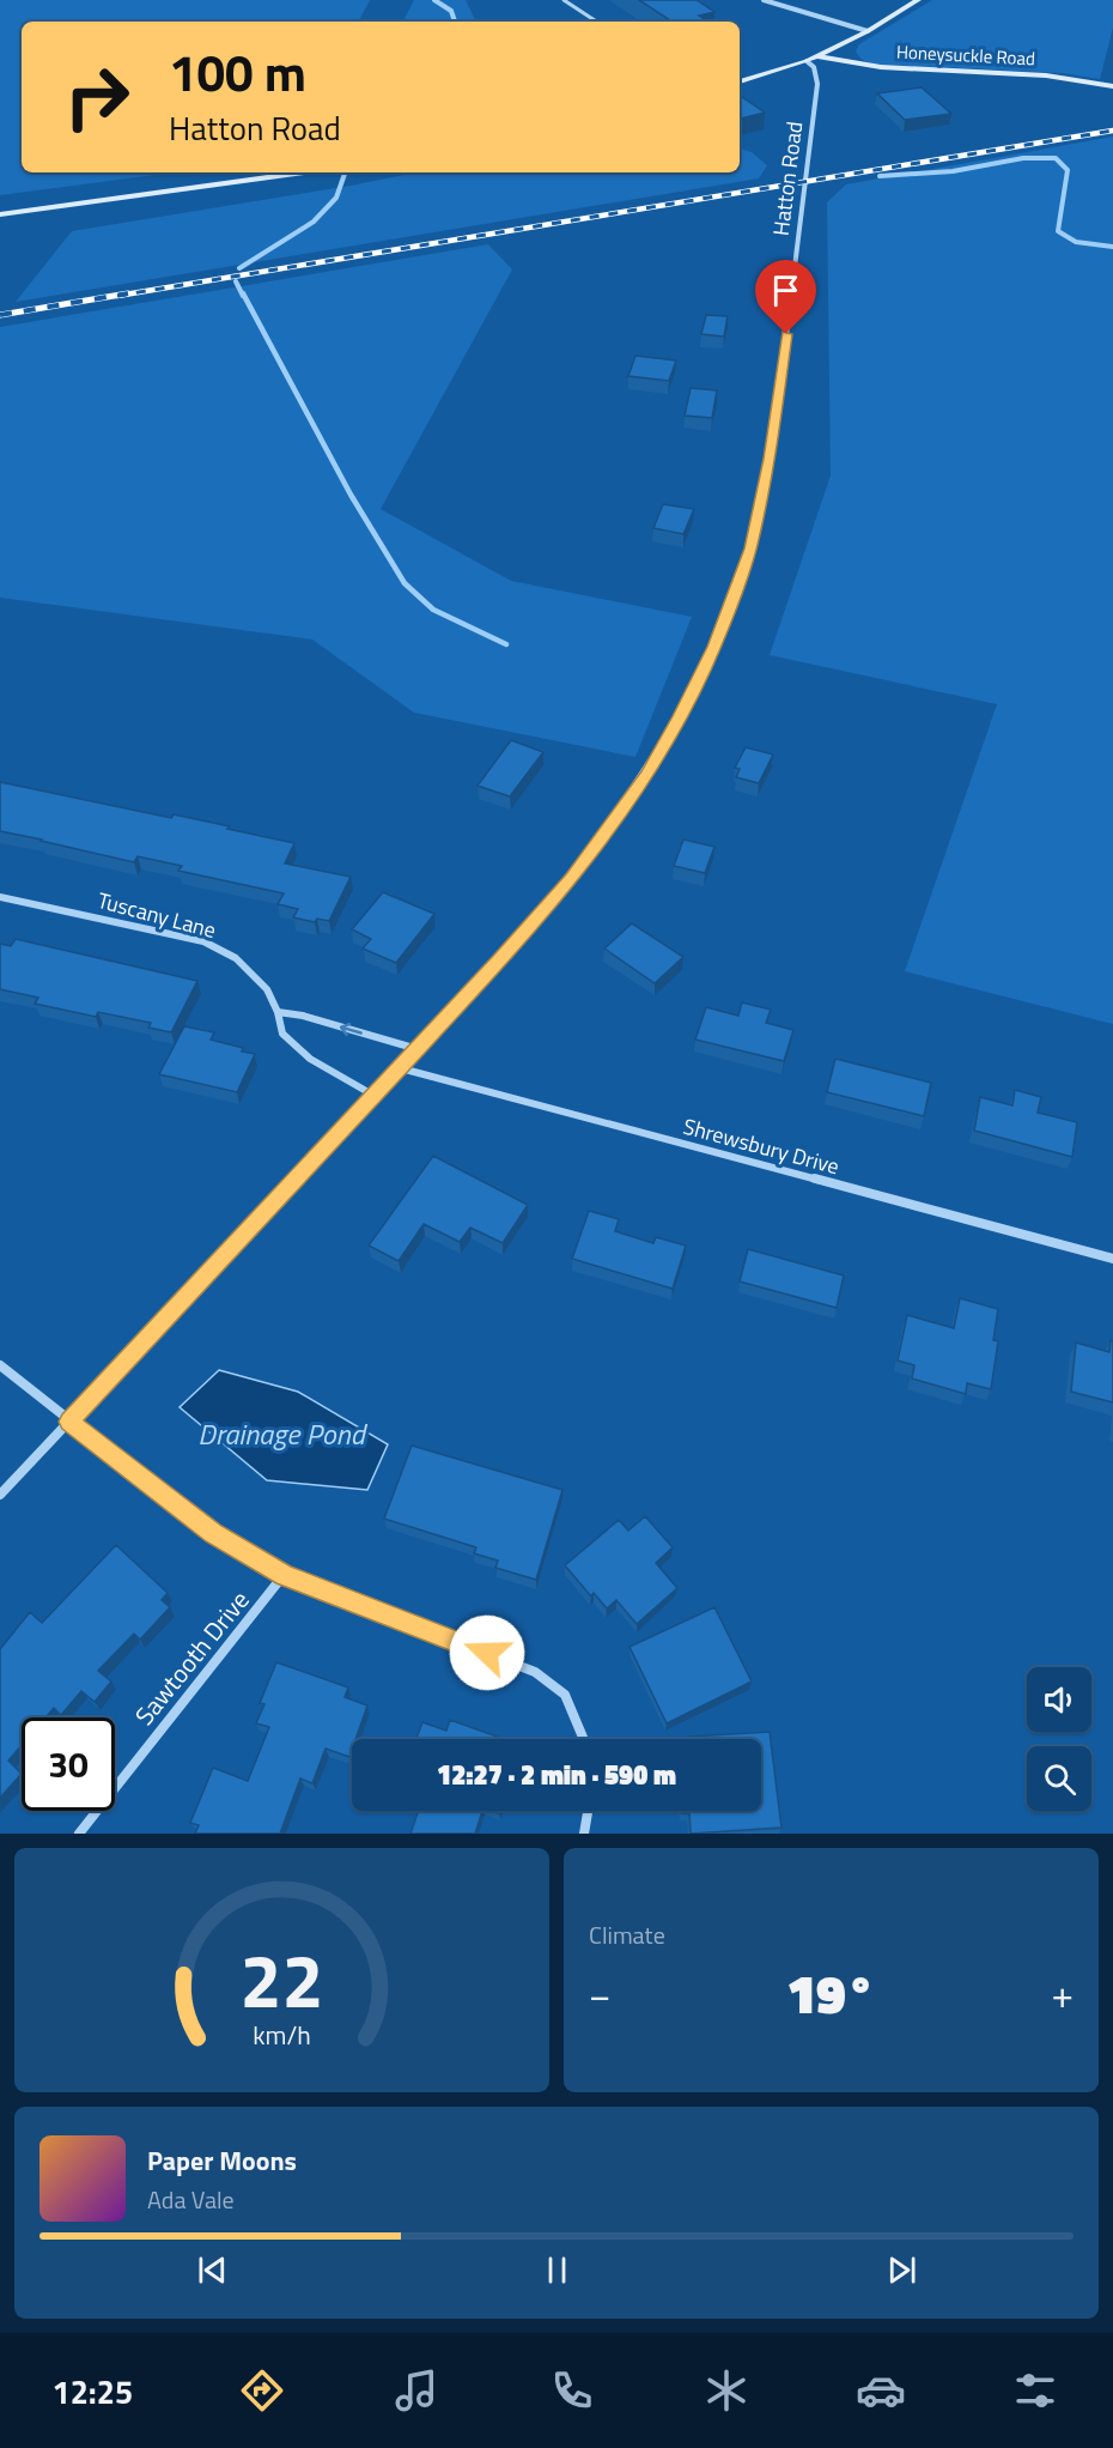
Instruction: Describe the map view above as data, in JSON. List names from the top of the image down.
{
  "streets": {
    "street": [
      "Honeysuckle Road",
      "Hatton Road",
      "Tuscany Lane",
      "Shrewsbury Drive",
      "Sawtooth Drive"
    ]
  },
  "crossings": [
    ["Hatton Road", "Tuscany Lane"],
    ["Hatton Road", "Shrewsbury Drive"]
  ],
  "water": ["Drainage Pond"],
  "page": {
    "turn": ["100 m", "Hatton Road"],
    "limit": "30",
    "trip": "12:27 · 2 min · 590 m",
    "tile": "Climate",
    "heat": ["−", "19°", "+"],
    "song": ["Paper Moons", "Ada Vale"],
    "tabs": "12:25",
    "gauge": ["22", "km/h"]
  }
}
